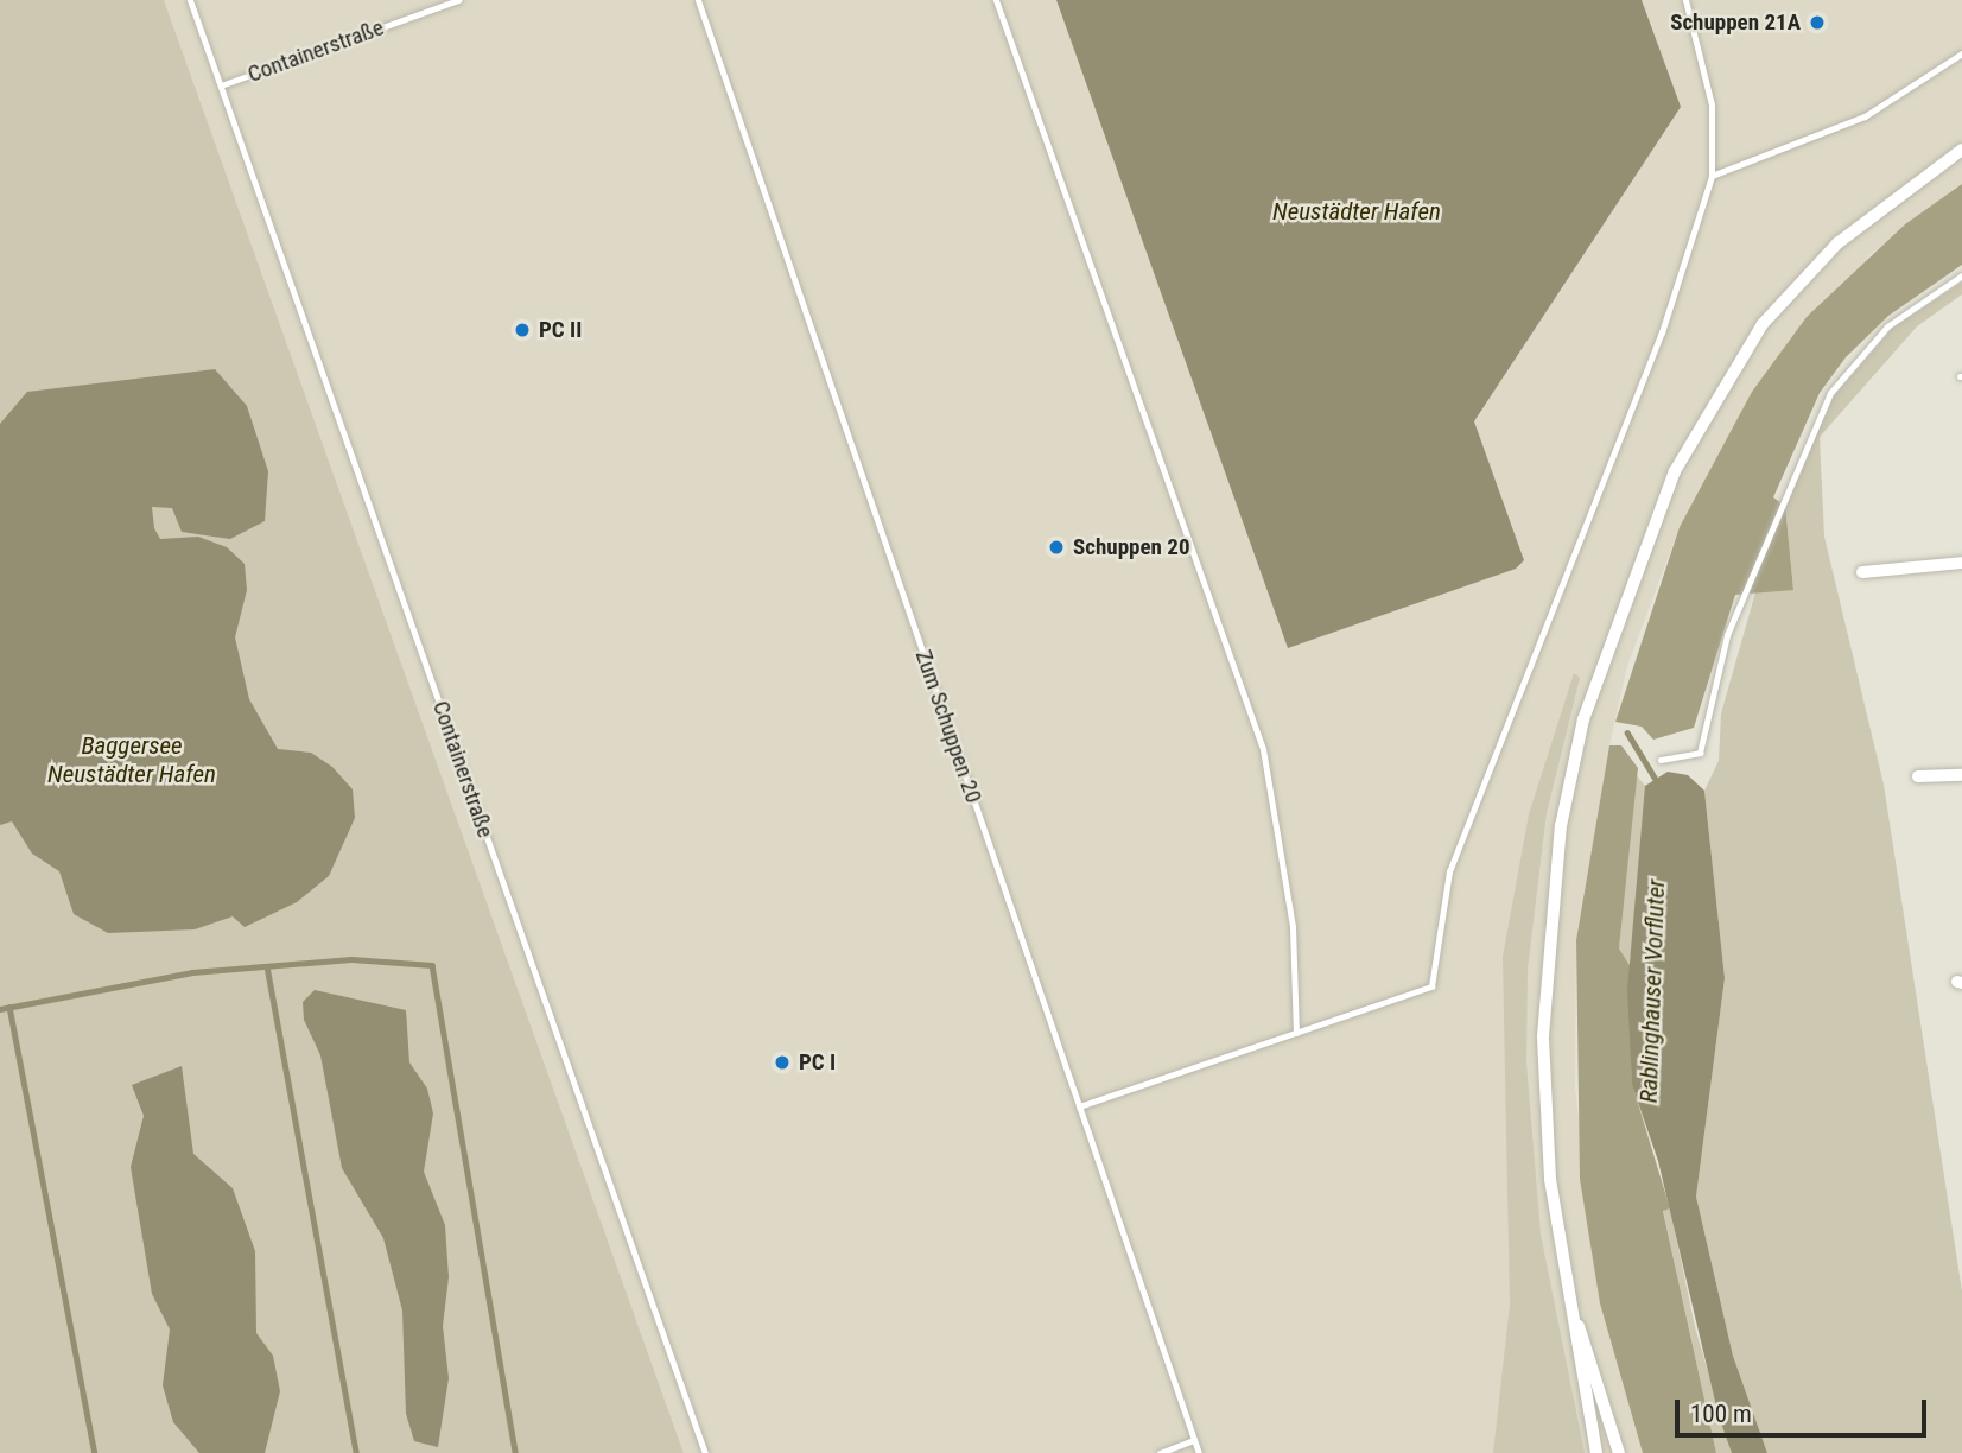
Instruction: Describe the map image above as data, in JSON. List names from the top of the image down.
{
  "streets": {
    "lane": ["Containerstraße", "Zum Schuppen 20"]
  },
  "water": ["Neustädter Hafen", "Baggersee Neustädter Hafen", "Rablinghauser Vorfluter"],
  "places": [
    "Schuppen 21A",
    "PC II",
    "Schuppen 20",
    "PC I"
  ],
  "scale_bar": "100 m"
}
